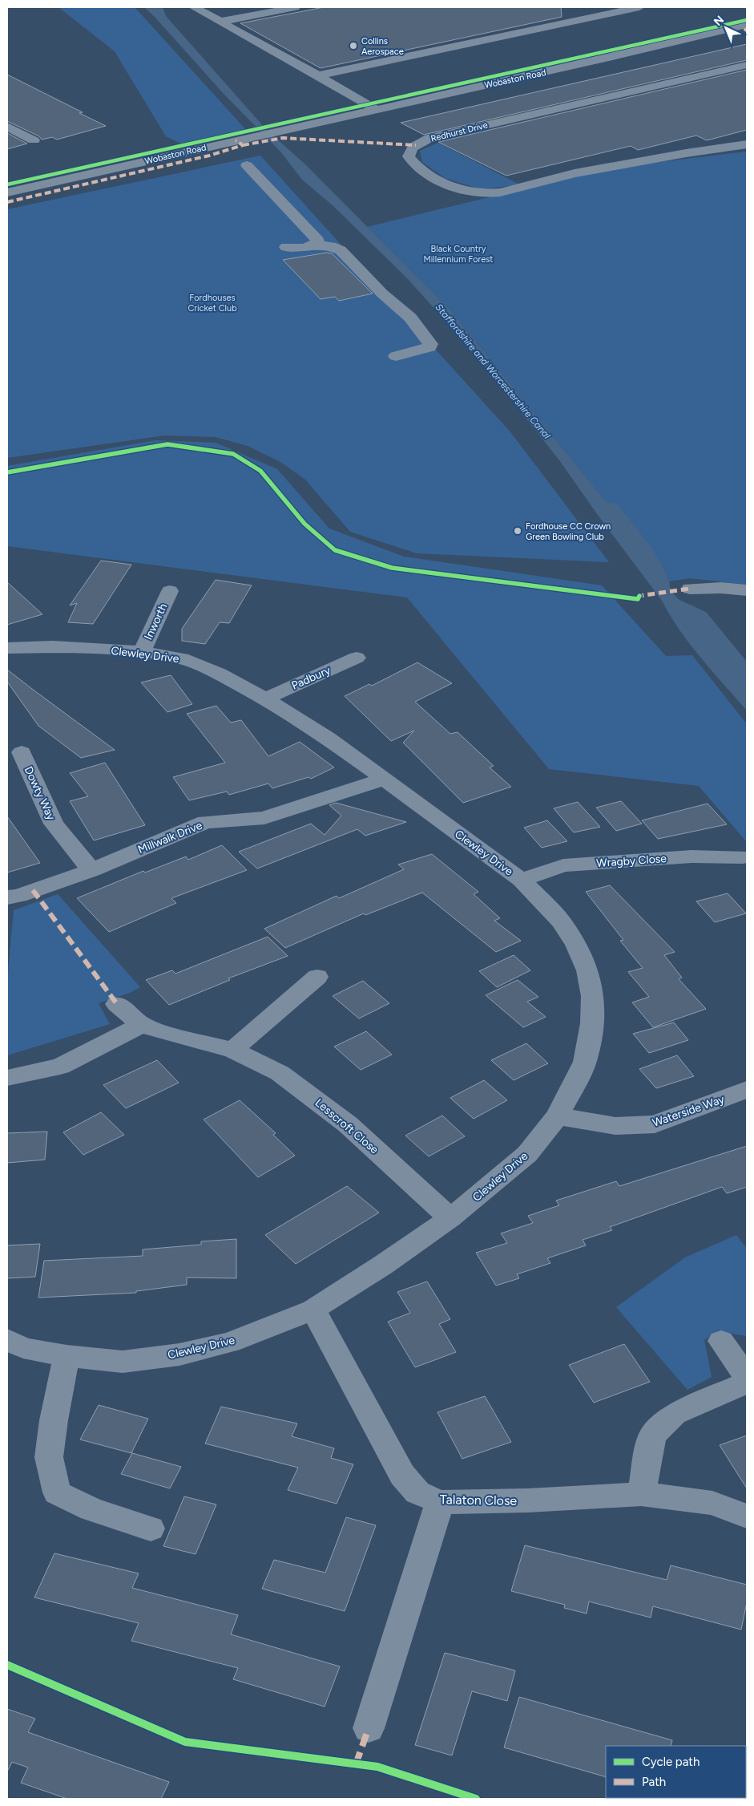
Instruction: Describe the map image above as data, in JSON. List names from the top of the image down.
{
  "streets": {
    "street": [
      "Wobaston Road",
      "Redhurst Drive",
      "Inworth",
      "Clewley Drive",
      "Padbury",
      "Dowty Way",
      "Millwalk Drive",
      "Wragby Close",
      "Waterside Way",
      "Lesscroft Close",
      "Talaton Close"
    ]
  },
  "crossings": [
    ["Inworth", "Clewley Drive"],
    ["Clewley Drive", "Padbury"],
    ["Clewley Drive", "Millwalk Drive"],
    ["Clewley Drive", "Wragby Close"],
    ["Clewley Drive", "Waterside Way"],
    ["Clewley Drive", "Lesscroft Close"],
    ["Clewley Drive", "Talaton Close"],
    ["Dowty Way", "Millwalk Drive"]
  ],
  "water": ["Staffordshire and Worcestershire Canal"],
  "parks": ["Black Country Millennium Forest", "Fordhouses Cricket Club"],
  "places": ["Collins Aerospace", "Fordhouse CC Crown Green Bowling Club"],
  "legend": ["Cycle path", "Path"],
  "north": "top left"
}
